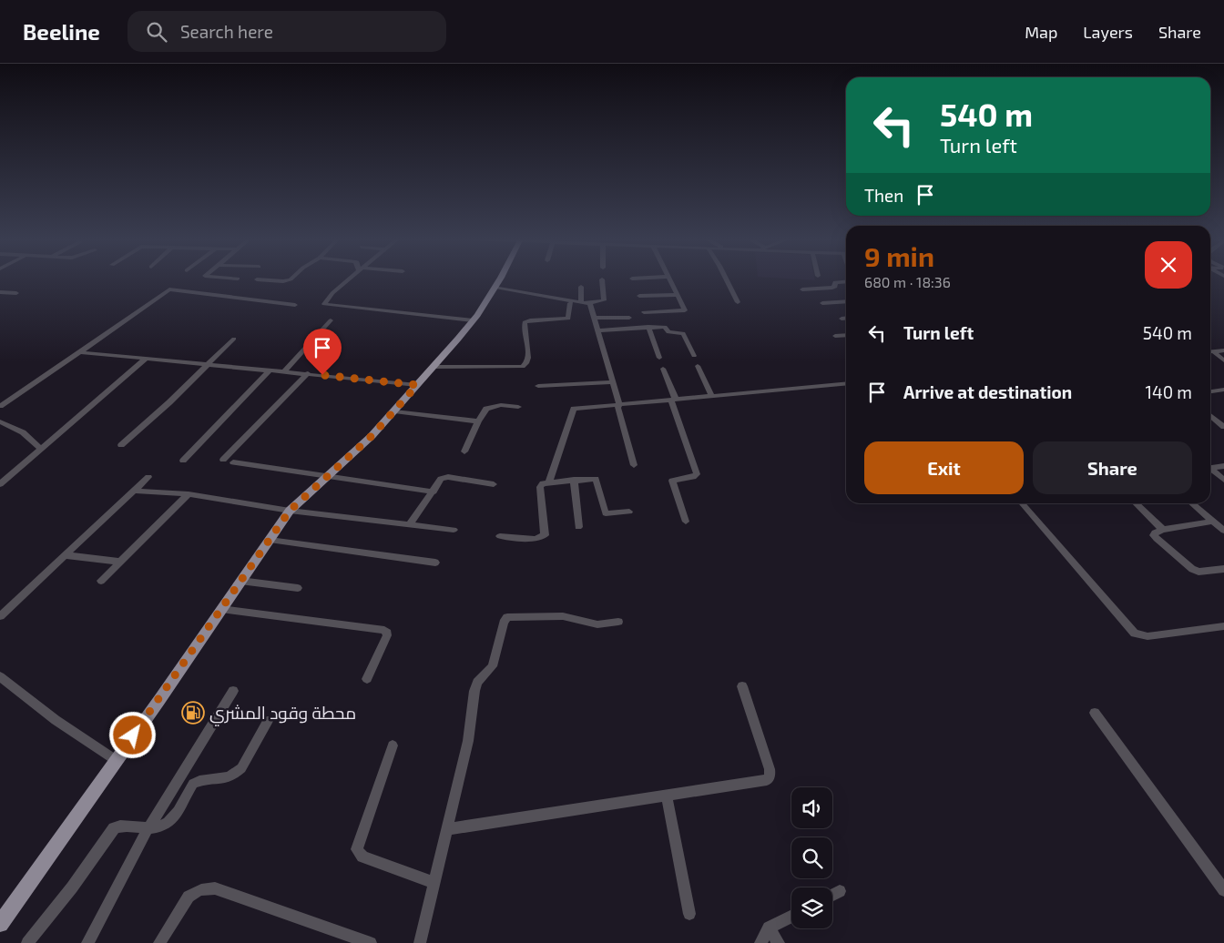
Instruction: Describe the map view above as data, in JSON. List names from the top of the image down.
{
  "places": {
    "fuel station": ["محطة وقود المشري"]
  },
  "page": {
    "header": "Beeline",
    "search": "Search here",
    "nav": ["Map", "Layers", "Share"],
    "turn": ["540 m", "Turn left"],
    "then": "Then",
    "heading": ["9 min", "680 m · 18:36"],
    "list": [
      {
        "name": "Turn left",
        "value": "540 m"
      },
      {
        "name": "Arrive at destination",
        "value": "140 m"
      }
    ],
    "buttons": ["Exit", "Share"]
  }
}
